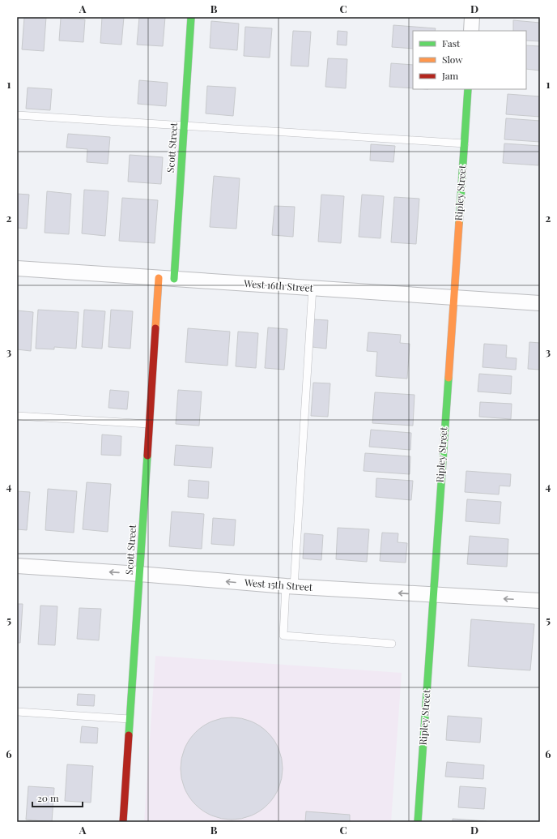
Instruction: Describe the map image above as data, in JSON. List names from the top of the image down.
{
  "streets": {
    "street": [
      "Scott Street",
      "Ripley Street",
      "West 16th Street",
      "West 15th Street"
    ]
  },
  "crossings": [
    ["Scott Street", "West 16th Street"],
    ["Scott Street", "West 15th Street"],
    ["Ripley Street", "West 16th Street"],
    ["Ripley Street", "West 15th Street"]
  ],
  "one_way": ["West 15th Street"],
  "legend": ["Fast", "Slow", "Jam"],
  "scale_bar": "20 m",
  "grid": {
    "columns": [
      "A",
      "B",
      "C",
      "D"
    ],
    "rows": [
      "1",
      "2",
      "3",
      "4",
      "5",
      "6"
    ]
  }
}
